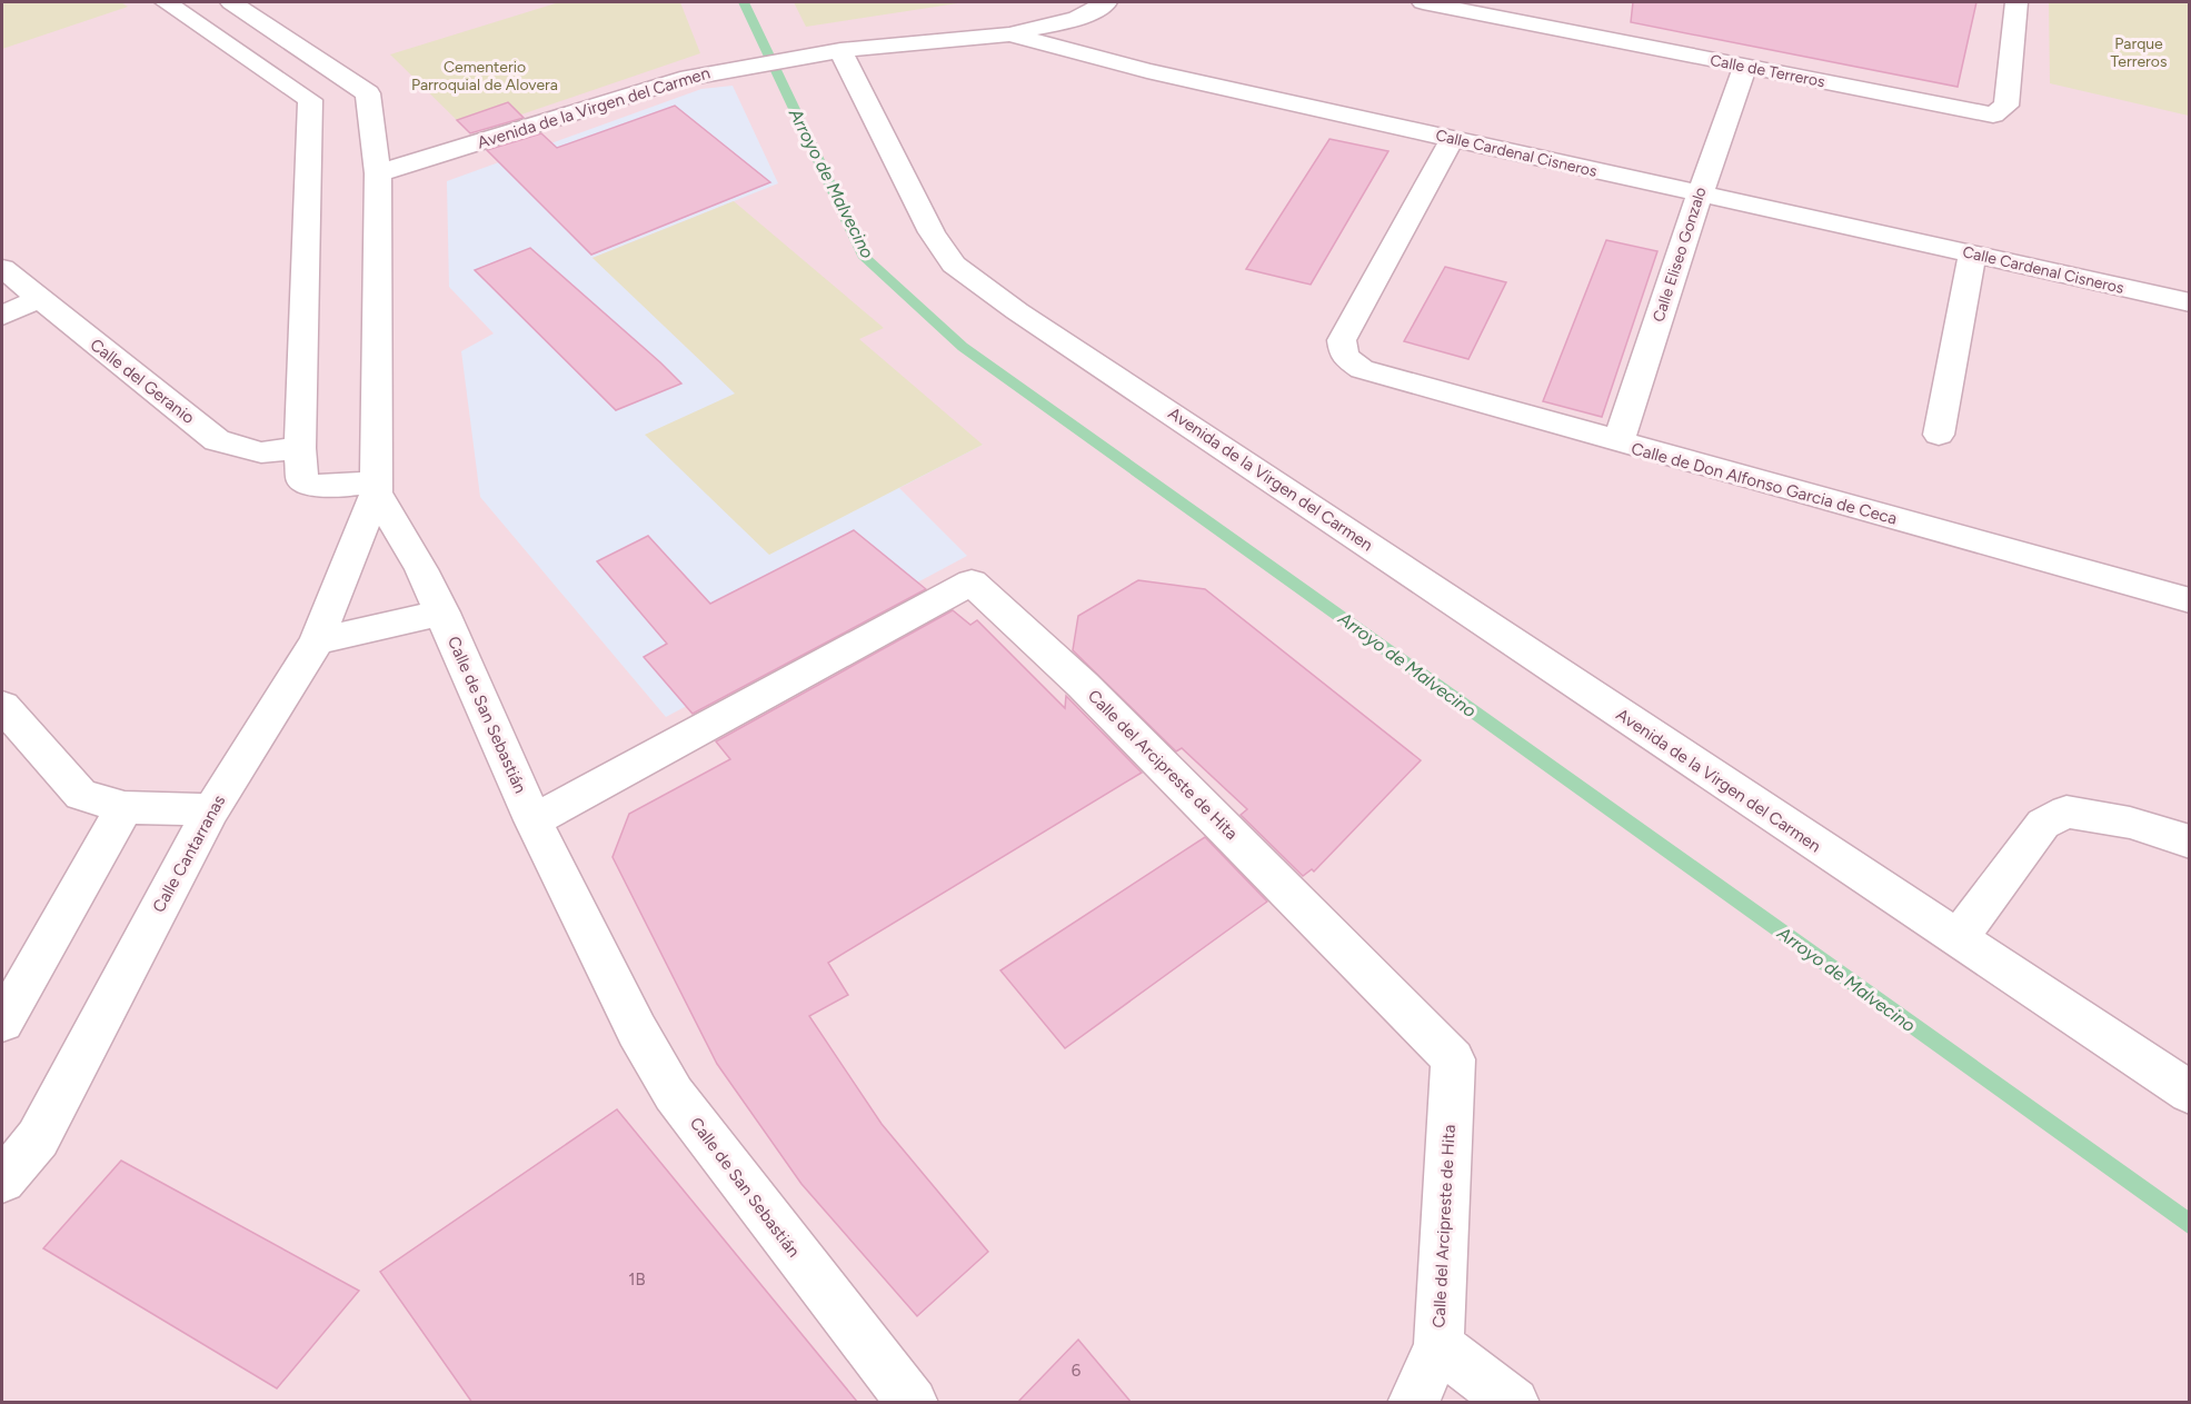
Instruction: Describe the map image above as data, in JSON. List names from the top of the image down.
{
  "streets": {
    "street": [
      "Calle de Terreros",
      "Avenida de la Virgen del Carmen",
      "Calle Cardenal Cisneros",
      "Calle Eliseo Gonzalo",
      "Calle del Geranio",
      "Calle de Don Alfonso Garcia de Ceca",
      "Calle de San Sebastián",
      "Calle del Arcipreste de Hita",
      "Calle Cantarranas"
    ]
  },
  "crossings": [
    ["Calle de Terreros", "Calle Eliseo Gonzalo"],
    ["Avenida de la Virgen del Carmen", "Calle Cardenal Cisneros"],
    ["Calle Cardenal Cisneros", "Calle Eliseo Gonzalo"],
    ["Calle Cardenal Cisneros", "Calle de Don Alfonso Garcia de Ceca"],
    ["Calle Eliseo Gonzalo", "Calle de Don Alfonso Garcia de Ceca"],
    ["Calle de San Sebastián", "Calle del Arcipreste de Hita"],
    ["Calle de San Sebastián", "Calle Cantarranas"]
  ],
  "water": ["Arroyo de Malvecino"],
  "parks": ["Parque Terreros", "Cementerio Parroquial de Alovera"],
  "house_numbers": ["1B", "6"]
}
